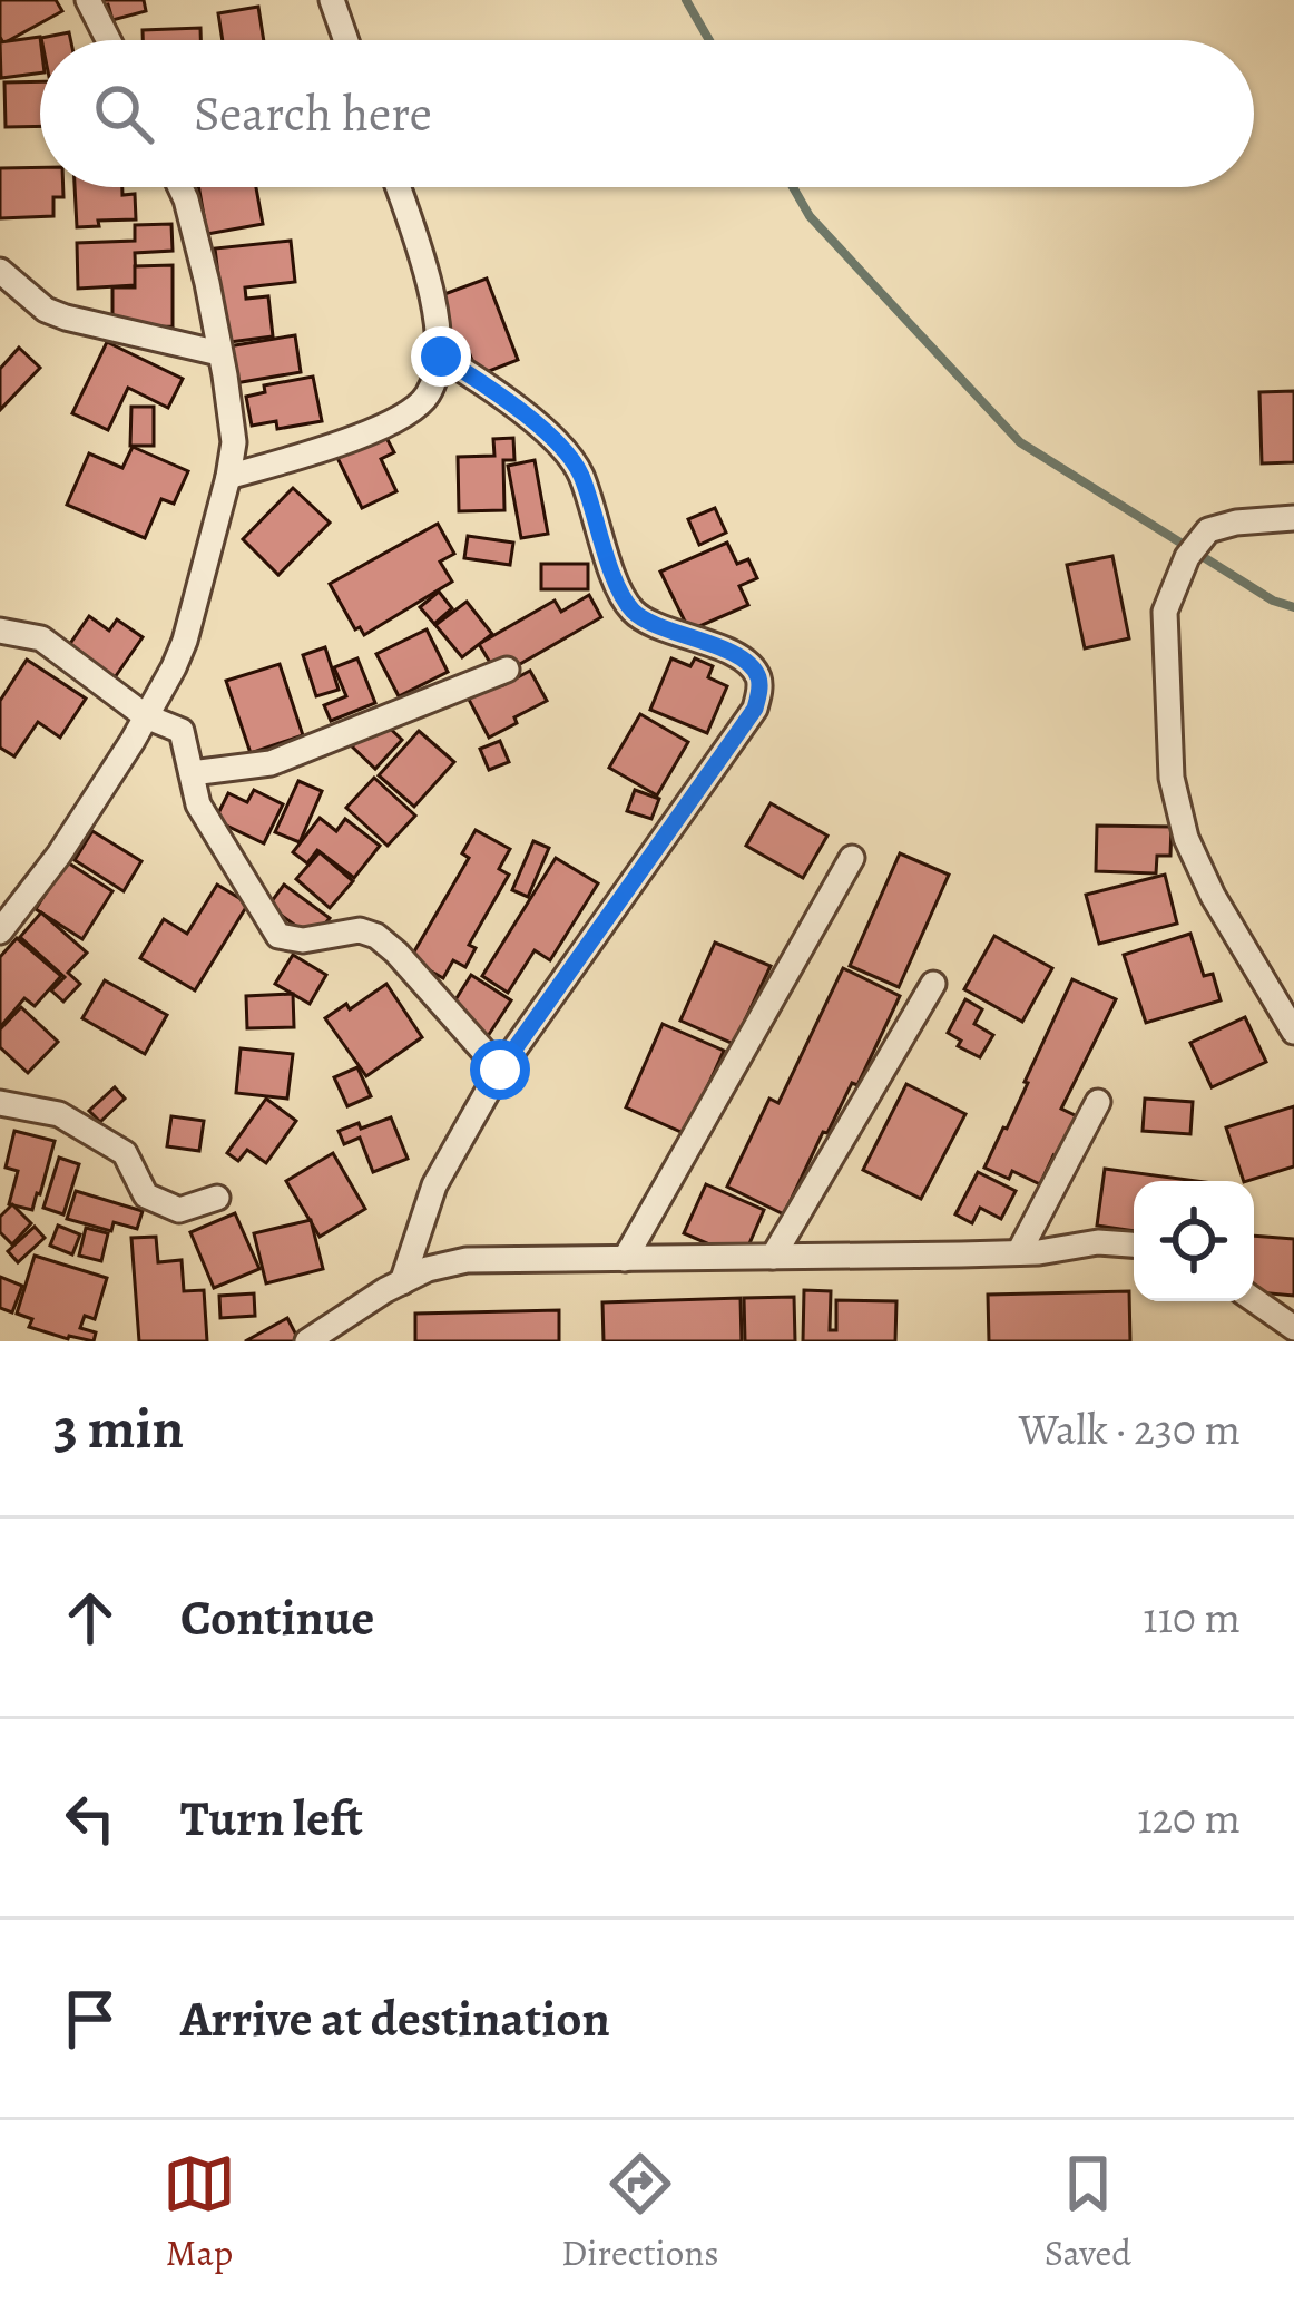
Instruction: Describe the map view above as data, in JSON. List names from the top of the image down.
{
  "page": {
    "search": "Search here",
    "heading": ["3 min", "Walk · 230 m"],
    "list": [
      ["Continue", "110 m"],
      ["Turn left", "120 m"],
      "Arrive at destination"
    ],
    "nav": ["Map", "Directions", "Saved"]
  }
}
